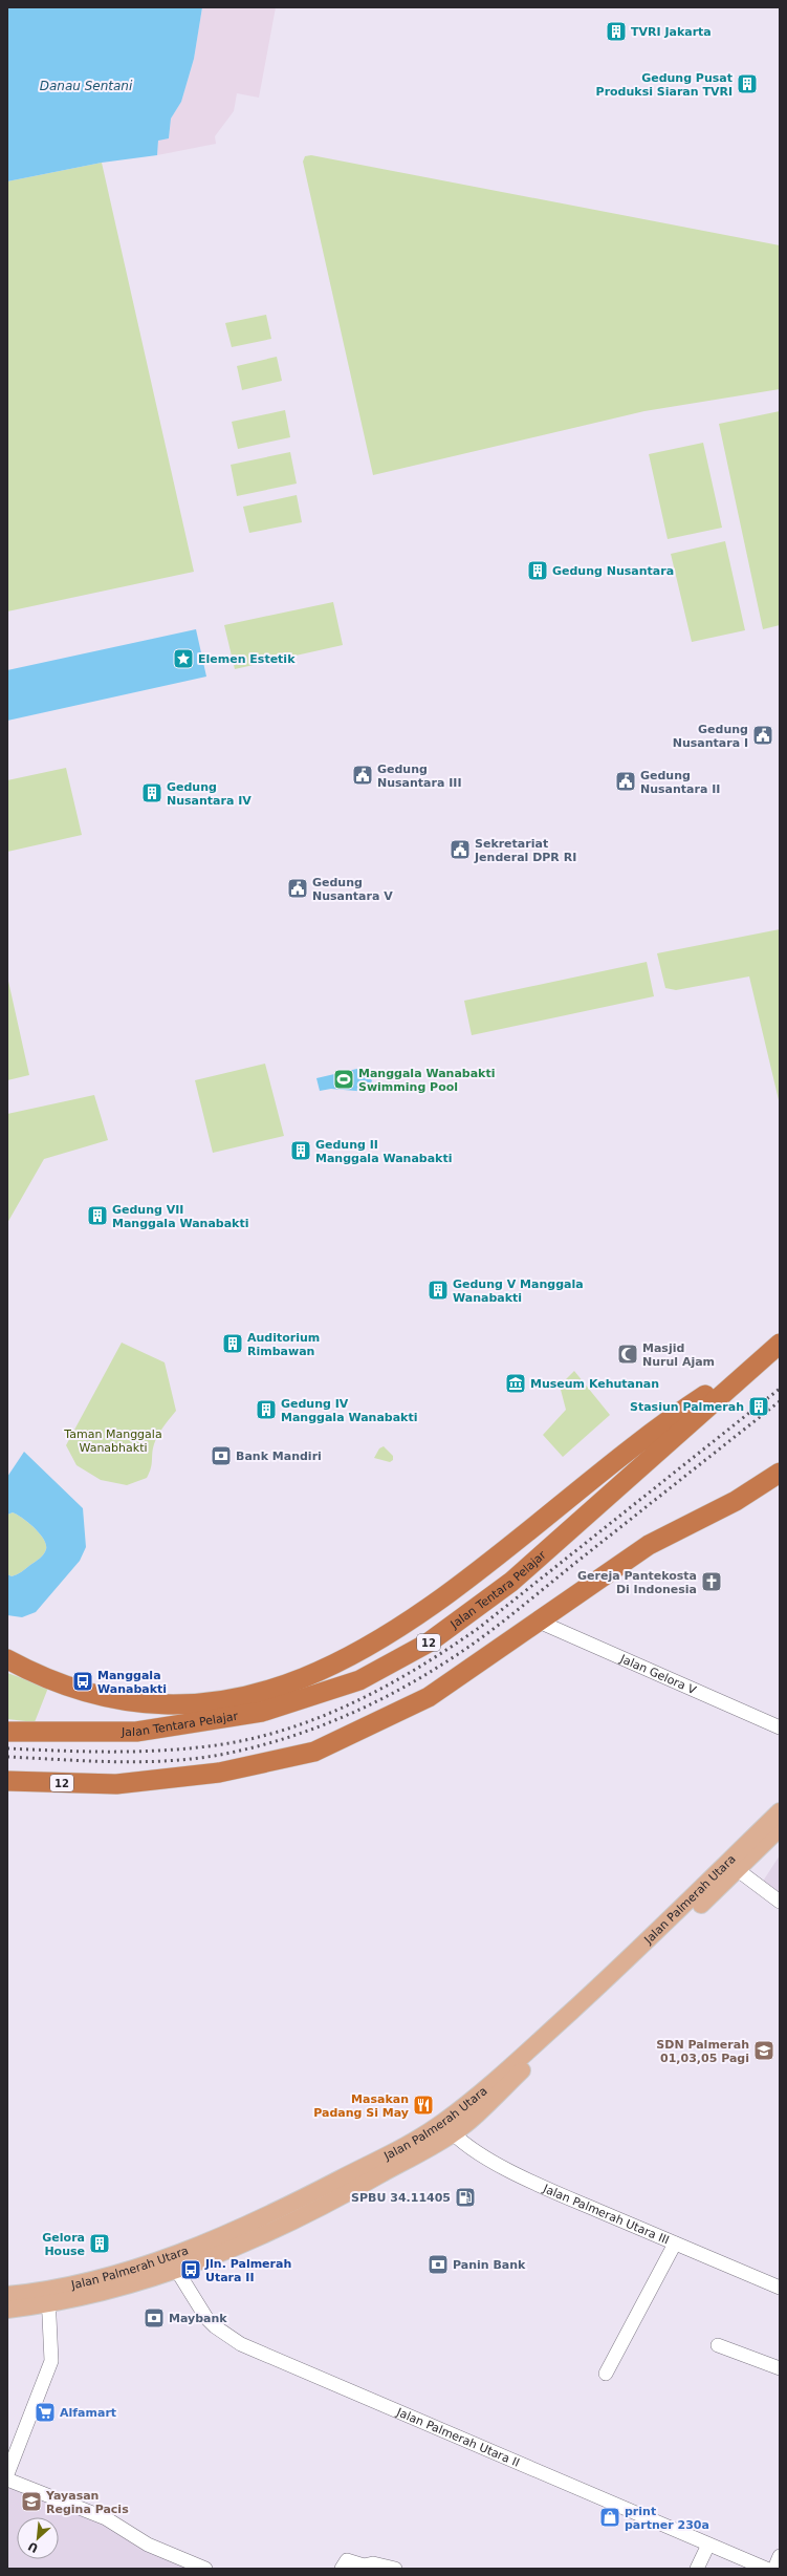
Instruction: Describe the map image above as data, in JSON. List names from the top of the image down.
{
  "streets": {
    "highway": ["Jalan Tentara Pelajar", "12"],
    "main road": ["Jalan Palmerah Utara"],
    "street": ["Jalan Gelora V", "Jalan Palmerah Utara III", "Jalan Palmerah Utara II"]
  },
  "crossings": [
    ["12", "Jalan Gelora V"],
    ["Jalan Palmerah Utara", "Jalan Palmerah Utara III"],
    ["Jalan Palmerah Utara", "Jalan Palmerah Utara II"]
  ],
  "water": ["Danau Sentani"],
  "parks": ["Taman Manggala Wanabhakti"],
  "places": {
    "building": [
      "TVRI Jakarta",
      "Gedung Pusat Produksi Siaran TVRI",
      "Gedung Nusantara",
      "Gedung Nusantara IV",
      "Gedung II Manggala Wanabakti",
      "Gedung VII Manggala Wanabakti",
      "Gedung V Manggala Wanabakti",
      "Auditorium Rimbawan",
      "Stasiun Palmerah",
      "Gedung IV Manggala Wanabakti",
      "Gelora House"
    ],
    "place": ["Elemen Estetik"],
    "public building": [
      "Gedung Nusantara I",
      "Gedung Nusantara III",
      "Gedung Nusantara II",
      "Sekretariat Jenderal DPR RI",
      "Gedung Nusantara V"
    ],
    "sports": ["Manggala Wanabakti Swimming Pool"],
    "mosque": ["Masjid Nurul Ajam"],
    "museum": ["Museum Kehutanan"],
    "bank": ["Bank Mandiri", "Panin Bank", "Maybank"],
    "church": ["Gereja Pantekosta Di Indonesia"],
    "bus stop": ["Manggala Wanabakti", "Jln. Palmerah Utara II"],
    "school or university": ["SDN Palmerah 01,03,05 Pagi", "Yayasan Regina Pacis"],
    "restaurant": ["Masakan Padang Si May"],
    "fuel station": ["SPBU 34.11405"],
    "supermarket": ["Alfamart"],
    "shop": ["print partner 230a"]
  },
  "north": "bottom left"
}
